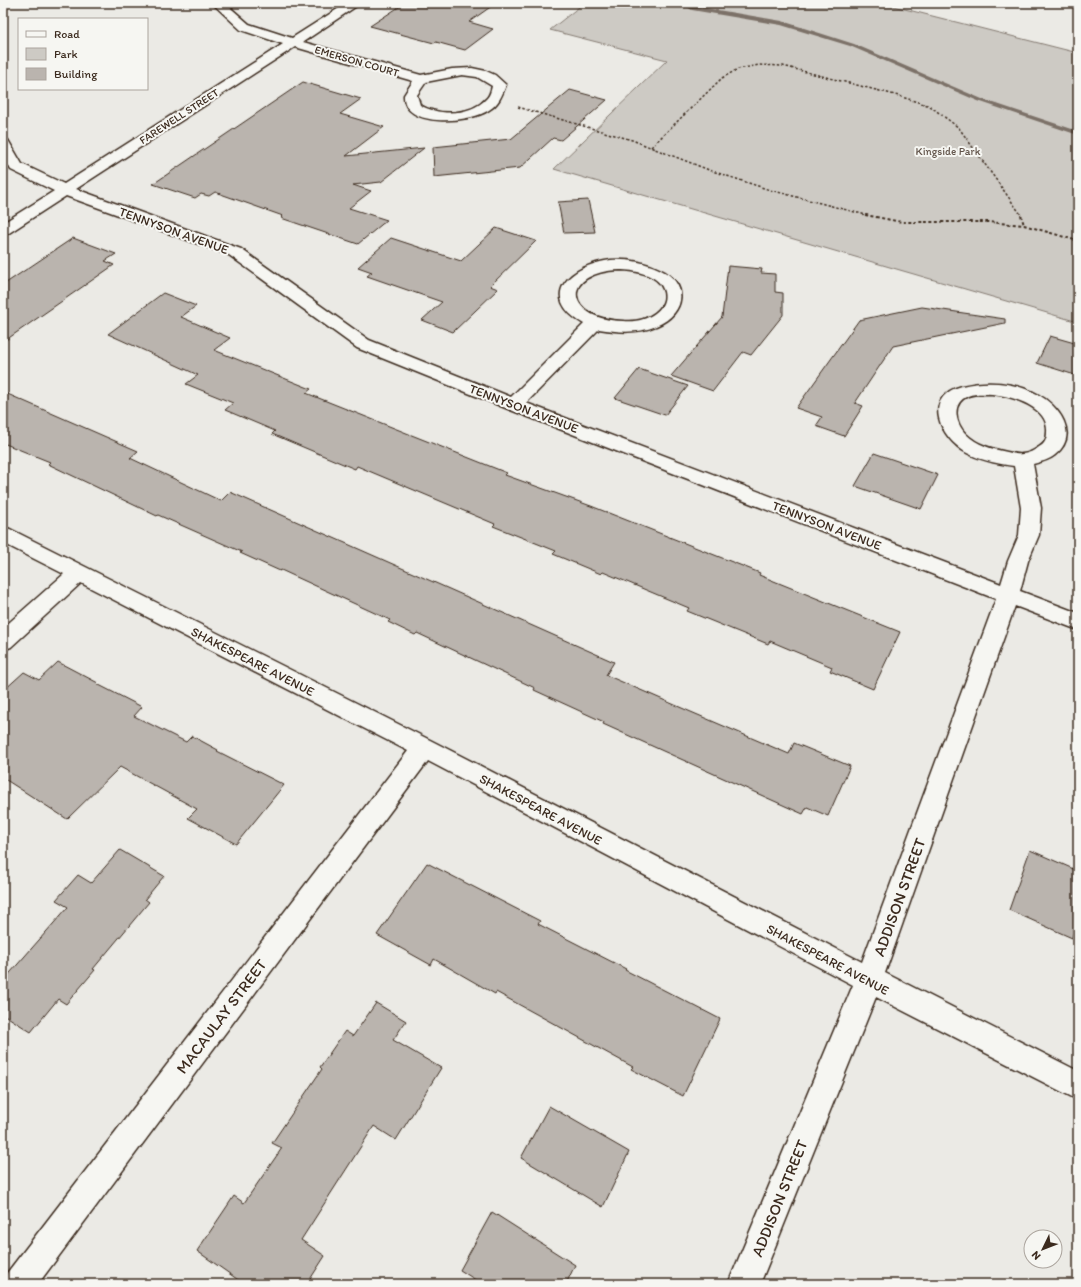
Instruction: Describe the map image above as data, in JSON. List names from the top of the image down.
{
  "streets": {
    "street": [
      "EMERSON COURT",
      "FAREWELL STREET",
      "TENNYSON AVENUE",
      "SHAKESPEARE AVENUE",
      "ADDISON STREET",
      "MACAULAY STREET"
    ]
  },
  "crossings": [
    ["EMERSON COURT", "FAREWELL STREET"],
    ["FAREWELL STREET", "TENNYSON AVENUE"],
    ["TENNYSON AVENUE", "ADDISON STREET"],
    ["SHAKESPEARE AVENUE", "ADDISON STREET"],
    ["SHAKESPEARE AVENUE", "MACAULAY STREET"]
  ],
  "parks": ["Kingside Park"],
  "legend": ["Road", "Park", "Building"],
  "north": "bottom left"
}
